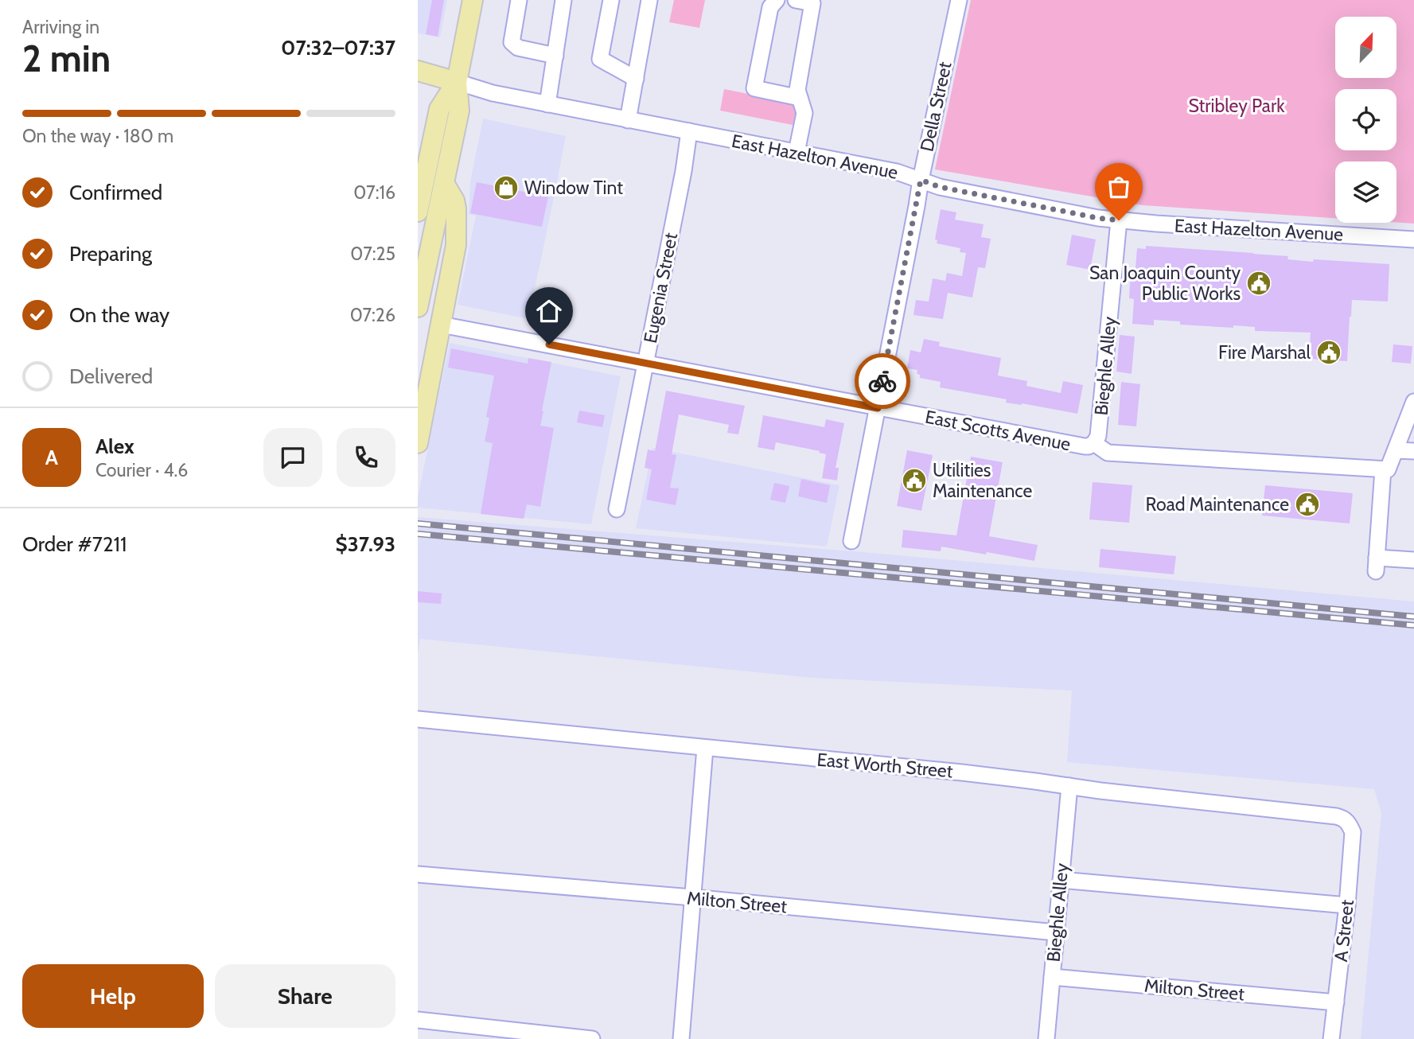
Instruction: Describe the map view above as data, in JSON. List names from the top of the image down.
{
  "streets": {
    "main road": ["East Hazelton Avenue"],
    "street": [
      "Della Street",
      "Eugenia Street",
      "Bieghle Alley",
      "East Scotts Avenue",
      "East Worth Street",
      "Milton Street",
      "A Street"
    ]
  },
  "crossings": [
    ["Della Street", "East Hazelton Avenue"],
    ["Della Street", "East Scotts Avenue"],
    ["East Hazelton Avenue", "Eugenia Street"],
    ["East Hazelton Avenue", "Bieghle Alley"],
    ["Eugenia Street", "East Scotts Avenue"],
    ["Bieghle Alley", "East Scotts Avenue"],
    ["Bieghle Alley", "East Worth Street"],
    ["Bieghle Alley", "Milton Street"],
    ["East Worth Street", "A Street"],
    ["Milton Street", "A Street"]
  ],
  "parks": ["Stribley Park"],
  "places": {
    "shop": ["Window Tint"],
    "public building": [
      "San Joaquin County Public Works",
      "Fire Marshal",
      "Utilities Maintenance",
      "Road Maintenance"
    ]
  },
  "north": "top right",
  "page": {
    "heading": ["2 min", "Arriving in", "07:32–07:37"],
    "panel": [
      "Alex",
      "Courier · 4.6",
      "Order #7211",
      "$37.93"
    ],
    "bar": "On the way · 180 m",
    "list": [
      ["Confirmed", "07:16"],
      ["Preparing", "07:25"],
      ["On the way", "07:26"],
      "Delivered"
    ],
    "round": "A",
    "buttons": ["Help", "Share"]
  }
}
